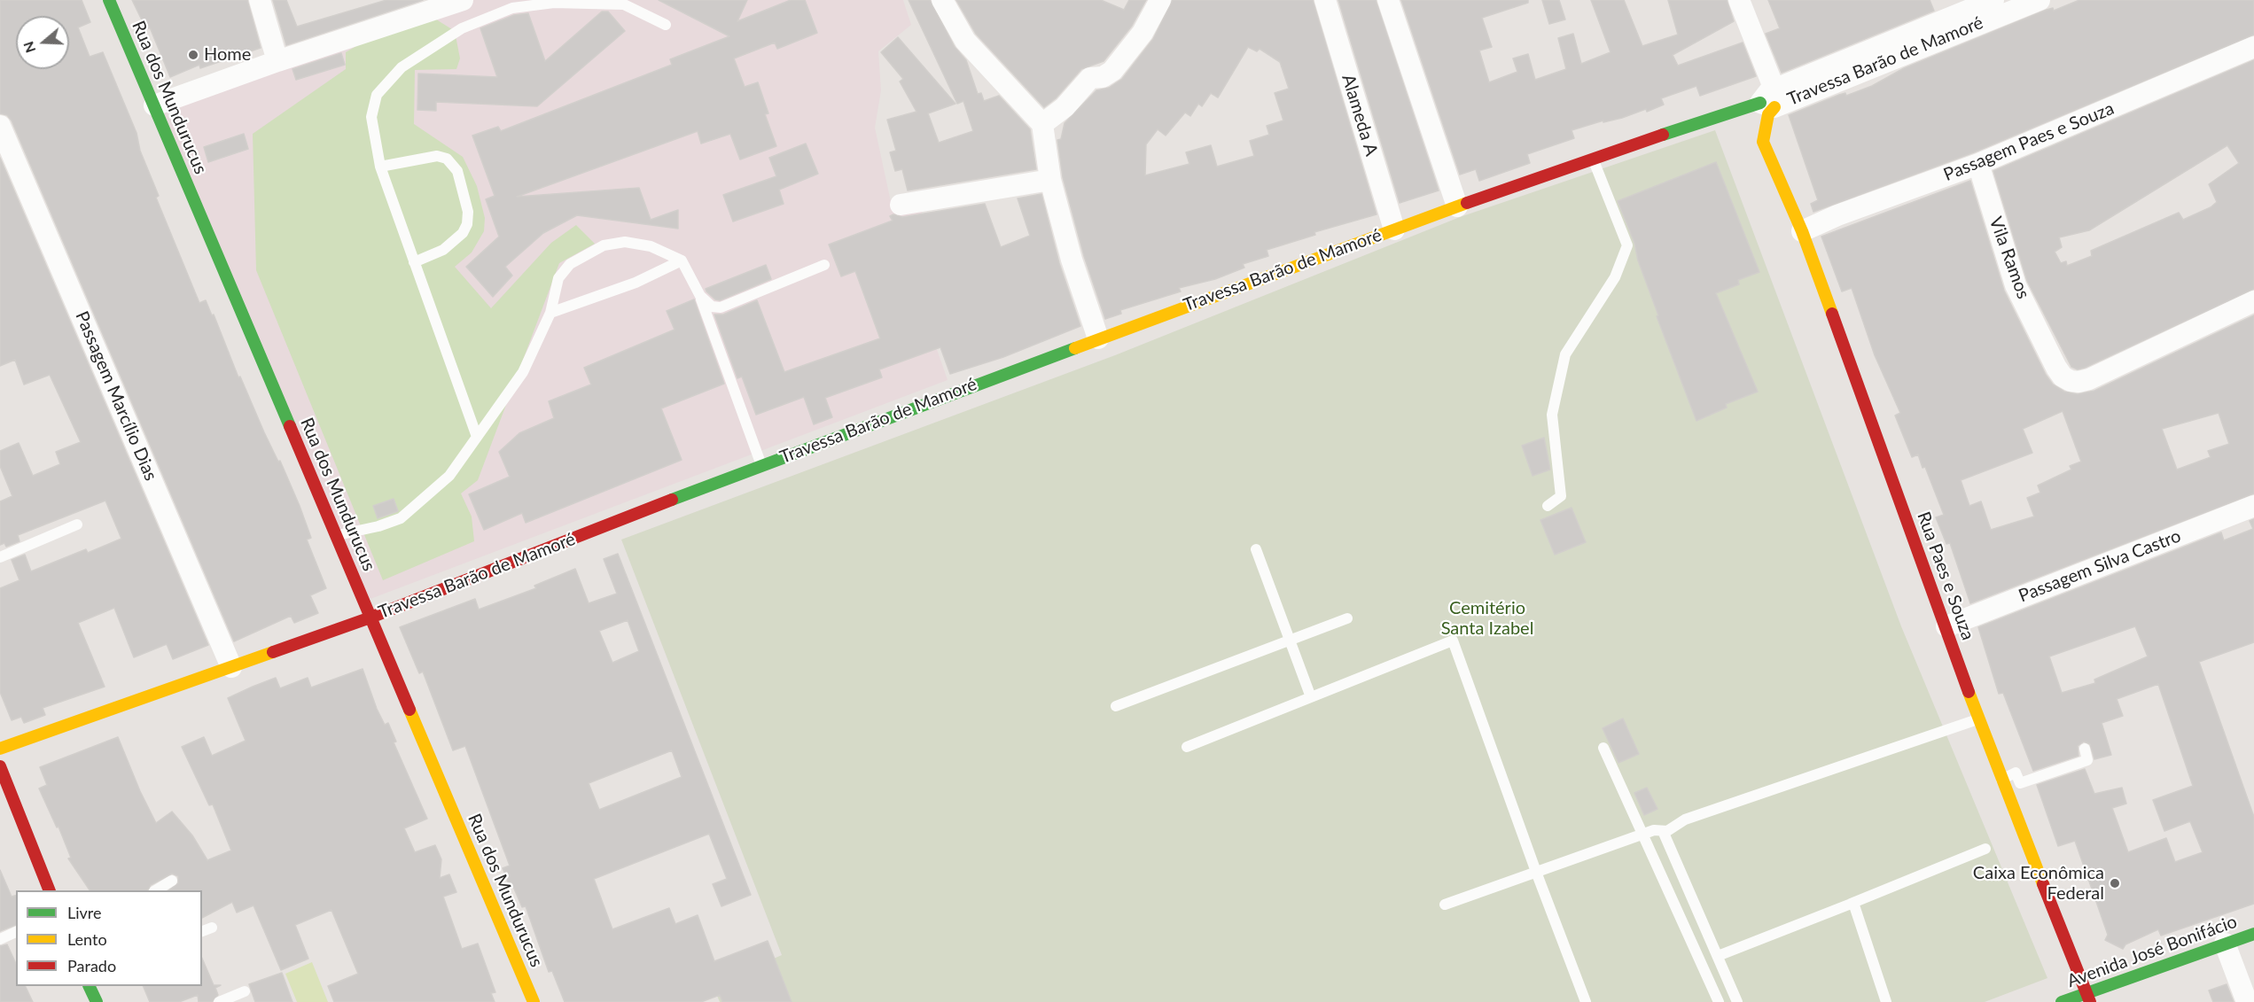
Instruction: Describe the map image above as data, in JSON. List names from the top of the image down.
{
  "streets": {
    "street": [
      "Travessa Barão de Mamoré",
      "Rua dos Mundurucus",
      "Alameda A",
      "Passagem Paes e Souza",
      "Vila Ramos",
      "Passagem Marcílio Dias",
      "Passagem Silva Castro",
      "Rua Paes e Souza",
      "Avenida José Bonifácio"
    ]
  },
  "crossings": [
    ["Travessa Barão de Mamoré", "Rua dos Mundurucus"],
    ["Travessa Barão de Mamoré", "Alameda A"],
    ["Travessa Barão de Mamoré", "Passagem Marcílio Dias"],
    ["Travessa Barão de Mamoré", "Rua Paes e Souza"],
    ["Passagem Paes e Souza", "Vila Ramos"],
    ["Passagem Paes e Souza", "Rua Paes e Souza"],
    ["Passagem Silva Castro", "Rua Paes e Souza"],
    ["Rua Paes e Souza", "Avenida José Bonifácio"]
  ],
  "parks": ["Cemitério Santa Izabel"],
  "places": ["Home", "Caixa Econômica Federal"],
  "legend": ["Livre", "Lento", "Parado"],
  "north": "left"
}
